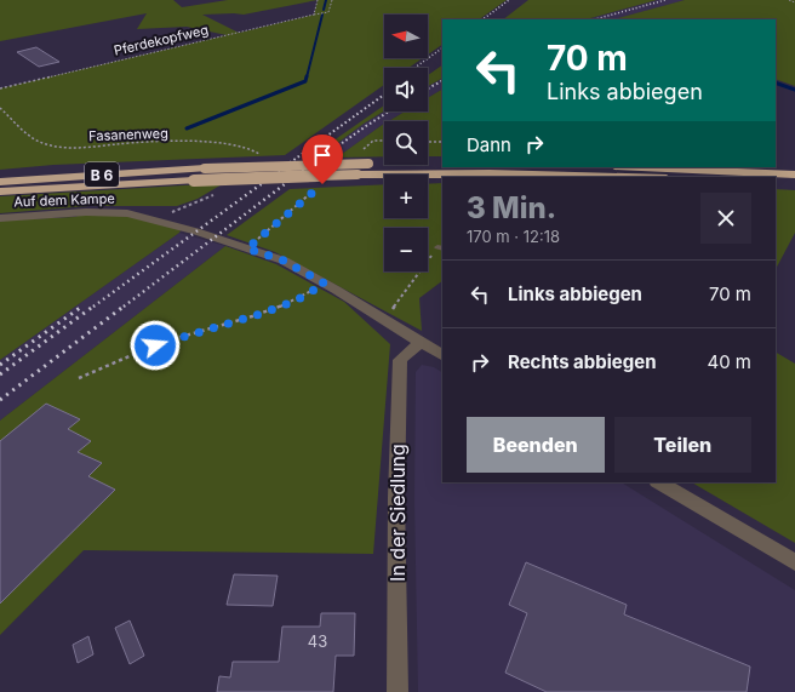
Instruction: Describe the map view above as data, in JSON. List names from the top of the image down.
{
  "streets": {
    "highway": ["B 6"],
    "street": ["Auf dem Kampe", "In der Siedlung"],
    "path": ["Pferdekopfweg", "Fasanenweg"]
  },
  "crossings": [
    ["Auf dem Kampe", "In der Siedlung"]
  ],
  "house_numbers": ["43"],
  "north": "left",
  "page": {
    "map_buttons": ["+", "−"],
    "turn": ["70 m", "Links abbiegen"],
    "then": "Dann",
    "heading": ["3 Min.", "170 m · 12:18"],
    "list": [
      {
        "name": "Links abbiegen",
        "value": "70 m"
      },
      {
        "name": "Rechts abbiegen",
        "value": "40 m"
      }
    ],
    "buttons": ["Beenden", "Teilen"]
  }
}
